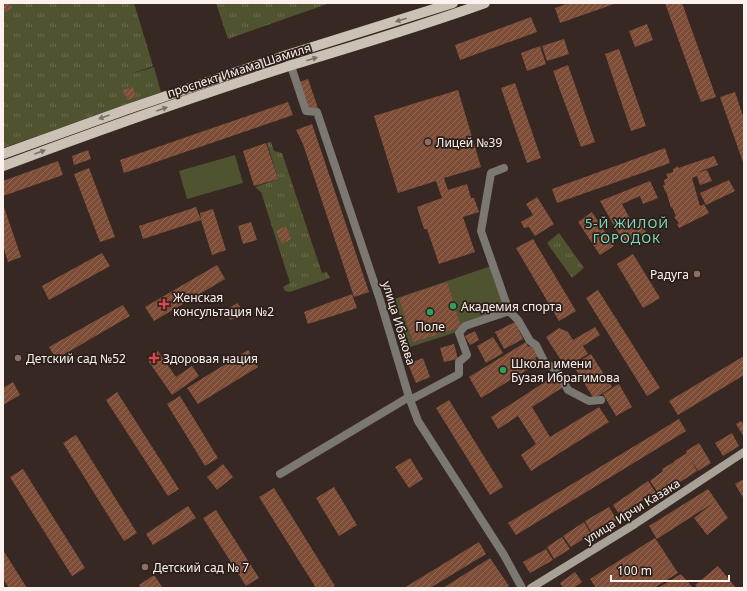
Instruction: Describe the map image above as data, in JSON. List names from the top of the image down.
{
  "streets": {
    "main road": ["проспект Имама Шамиля", "улица Ирчи Казака"],
    "street": ["улица Ибакова"]
  },
  "crossings": [
    ["проспект Имама Шамиля", "улица Ибакова"]
  ],
  "districts": ["5-Й ЖИЛОЙ ГОРОДОК"],
  "places": {
    "other": [
      "Лицей №39",
      "Радуга",
      "Академия спорта",
      "Поле",
      "Детский сад №52",
      "Школа имени Бузая Ибрагимова",
      "Детский сад № 7"
    ],
    "health": ["Женская консультация №2", "Здоровая нация"]
  },
  "scale_bar": "100 m"
}
